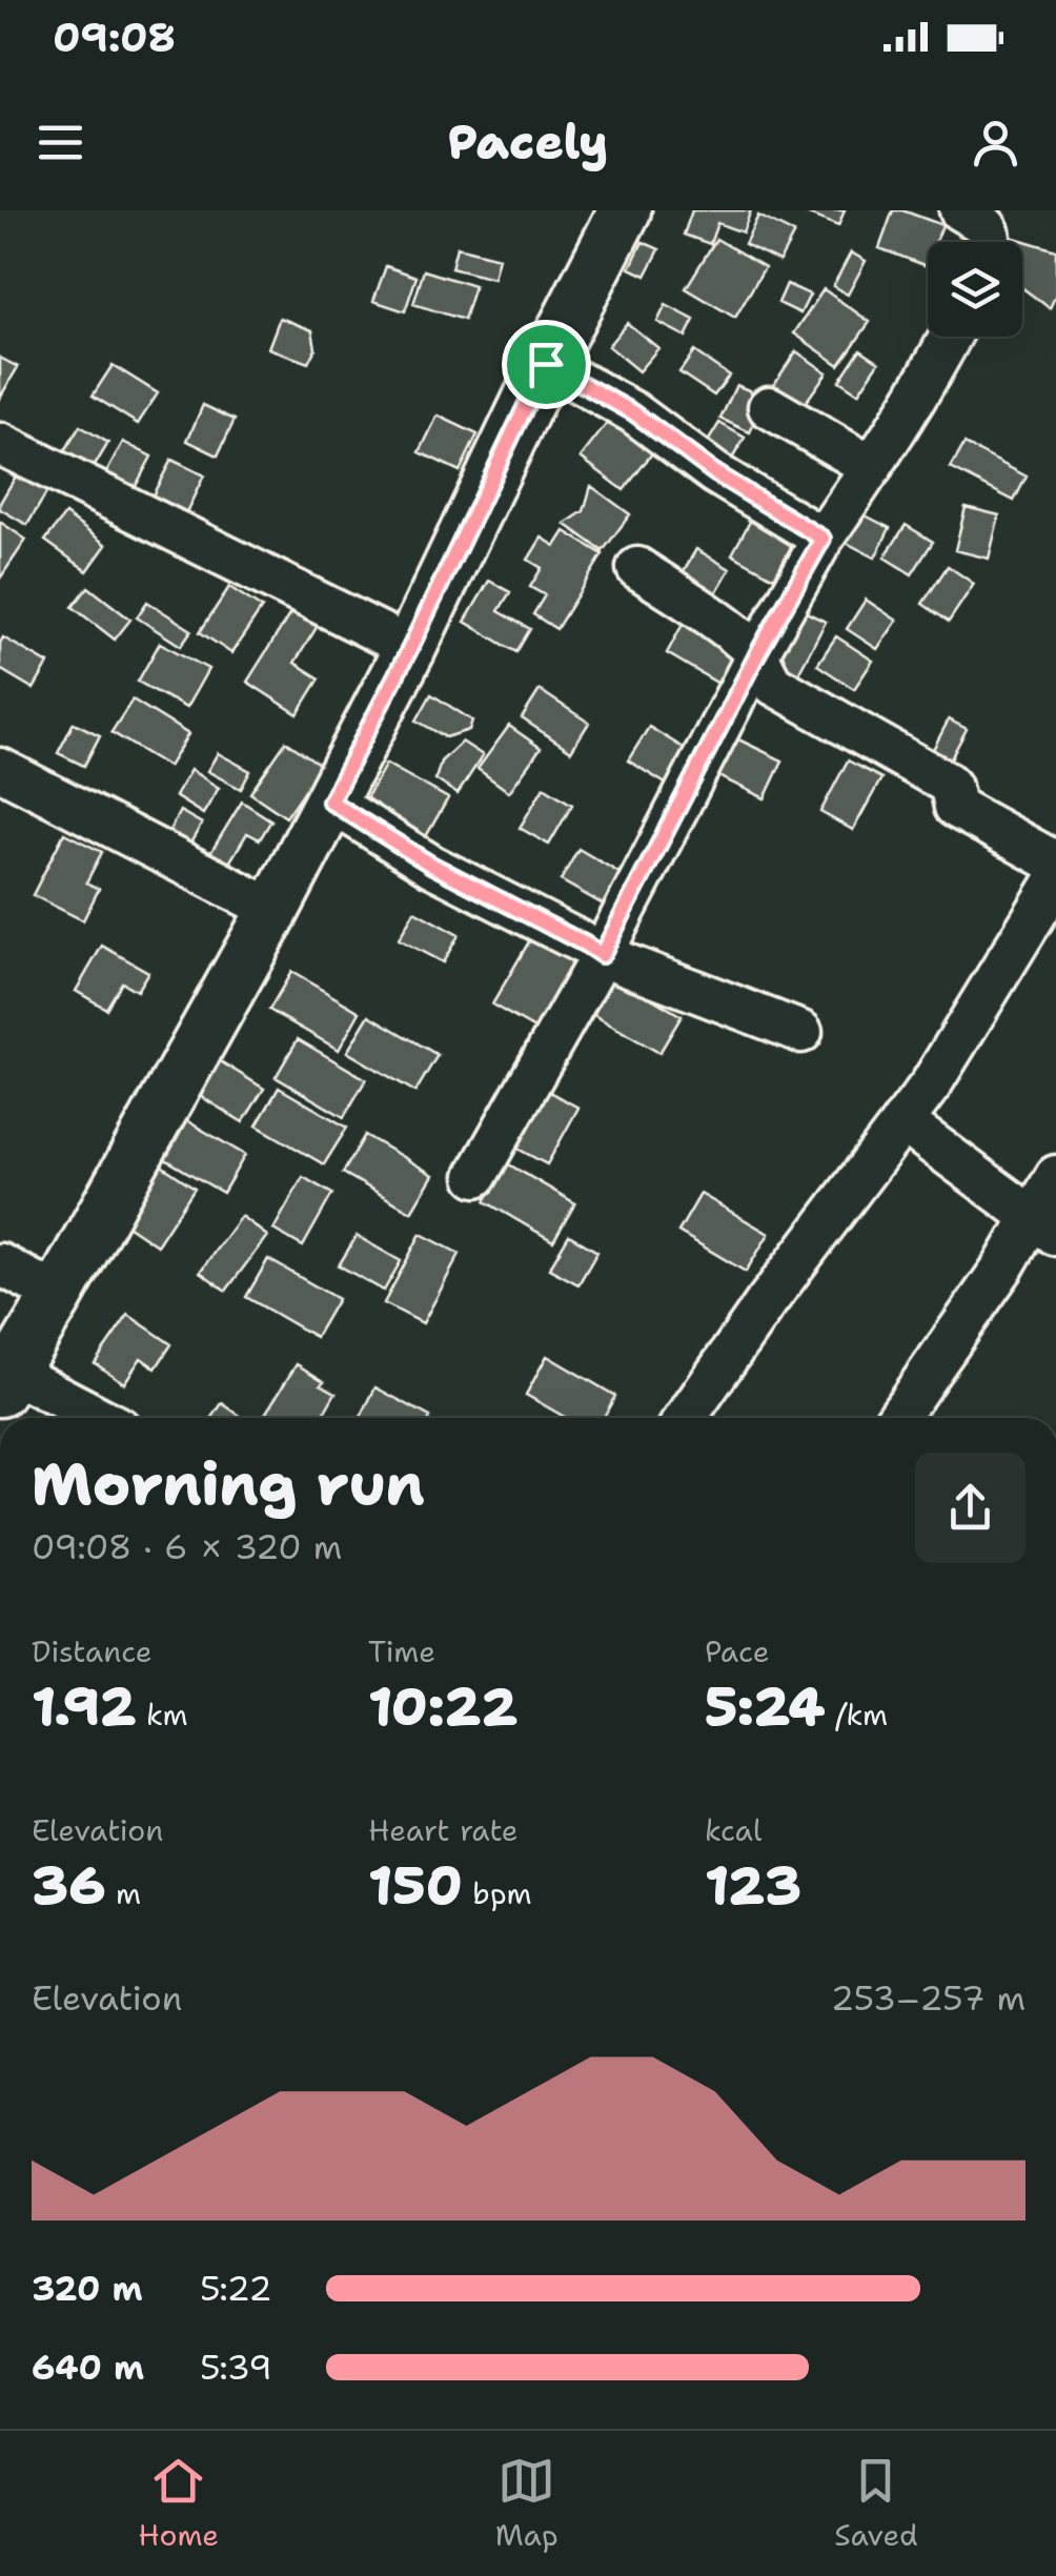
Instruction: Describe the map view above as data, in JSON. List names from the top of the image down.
{
  "page": {
    "status": "09:08",
    "header": "Pacely",
    "heading": ["Morning run", "09:08 · 6 × 320 m"],
    "stats": [
      ["Distance", "1.92 km"],
      ["Time", "10:22"],
      ["Pace", "5:24 /km"],
      ["Elevation", "36 m"],
      ["Heart rate", "150 bpm"],
      ["kcal", "123"]
    ],
    "chart": ["Elevation", "253–257 m"],
    "list": [
      {
        "name": "320 m",
        "note": "5:22"
      },
      {
        "name": "640 m",
        "note": "5:39"
      }
    ],
    "tabs": ["Home", "Map", "Saved"]
  }
}
